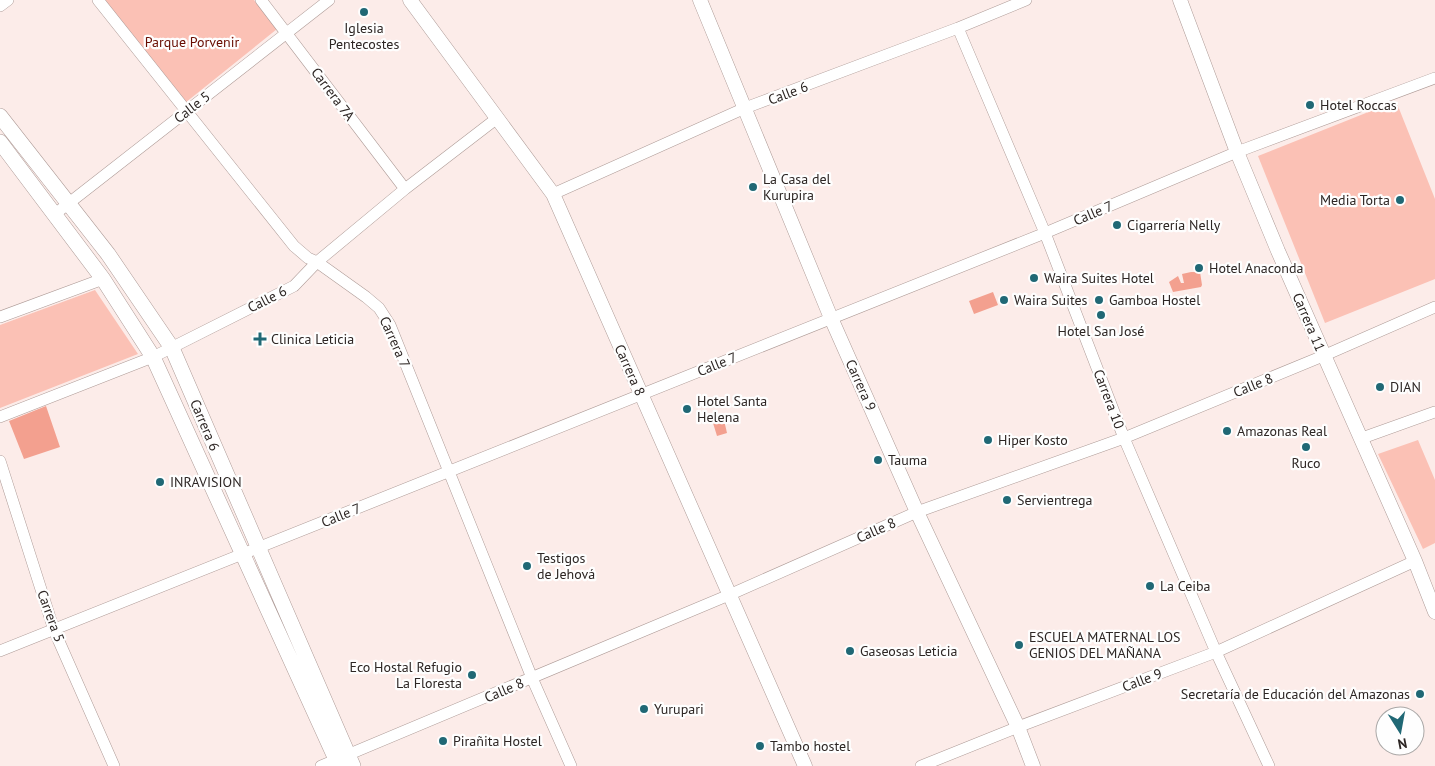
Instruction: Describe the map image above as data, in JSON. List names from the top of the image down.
{
  "streets": {
    "main road": ["Carrera 6"],
    "street": [
      "Calle 6",
      "Carrera 7A",
      "Calle 5",
      "Calle 7",
      "Carrera 11",
      "Carrera 7",
      "Carrera 8",
      "Carrera 9",
      "Calle 8",
      "Carrera 10",
      "Carrera 5",
      "Calle 9"
    ]
  },
  "crossings": [
    ["Calle 6", "Carrera 7A"],
    ["Calle 6", "Carrera 7"],
    ["Calle 6", "Carrera 8"],
    ["Calle 6", "Carrera 9"],
    ["Calle 6", "Carrera 10"],
    ["Calle 6", "Carrera 6"],
    ["Carrera 7A", "Calle 5"],
    ["Calle 5", "Carrera 7"],
    ["Calle 5", "Carrera 6"],
    ["Calle 7", "Carrera 11"],
    ["Calle 7", "Carrera 7"],
    ["Calle 7", "Carrera 8"],
    ["Calle 7", "Carrera 9"],
    ["Calle 7", "Carrera 10"],
    ["Calle 7", "Carrera 6"],
    ["Calle 7", "Carrera 5"],
    ["Carrera 11", "Calle 8"],
    ["Carrera 11", "Calle 9"],
    ["Carrera 7", "Calle 8"],
    ["Carrera 8", "Calle 8"],
    ["Carrera 9", "Calle 8"],
    ["Carrera 9", "Calle 9"],
    ["Calle 8", "Carrera 10"],
    ["Calle 8", "Carrera 6"],
    ["Carrera 10", "Calle 9"]
  ],
  "parks": ["Parque Porvenir"],
  "places": {
    "other": [
      "Iglesia Pentecostes",
      "Hotel Roccas",
      "La Casa del Kurupira",
      "Media Torta",
      "Cigarrería Nelly",
      "Hotel Anaconda",
      "Waira Suites Hotel",
      "Waira Suites",
      "Gamboa Hostel",
      "Hotel San José",
      "DIAN",
      "Hotel Santa Helena",
      "Amazonas Real",
      "Hiper Kosto",
      "Ruco",
      "Tauma",
      "INRAVISION",
      "Servientrega",
      "Testigos de Jehová",
      "La Ceiba",
      "ESCUELA MATERNAL LOS GENIOS DEL MAÑANA",
      "Gaseosas Leticia",
      "Eco Hostal Refugio La Floresta",
      "Secretaría de Educación del Amazonas",
      "Yurupari",
      "Pirañita Hostel",
      "Tambo hostel"
    ],
    "health": ["Clinica Leticia"]
  },
  "north": "bottom"
}
